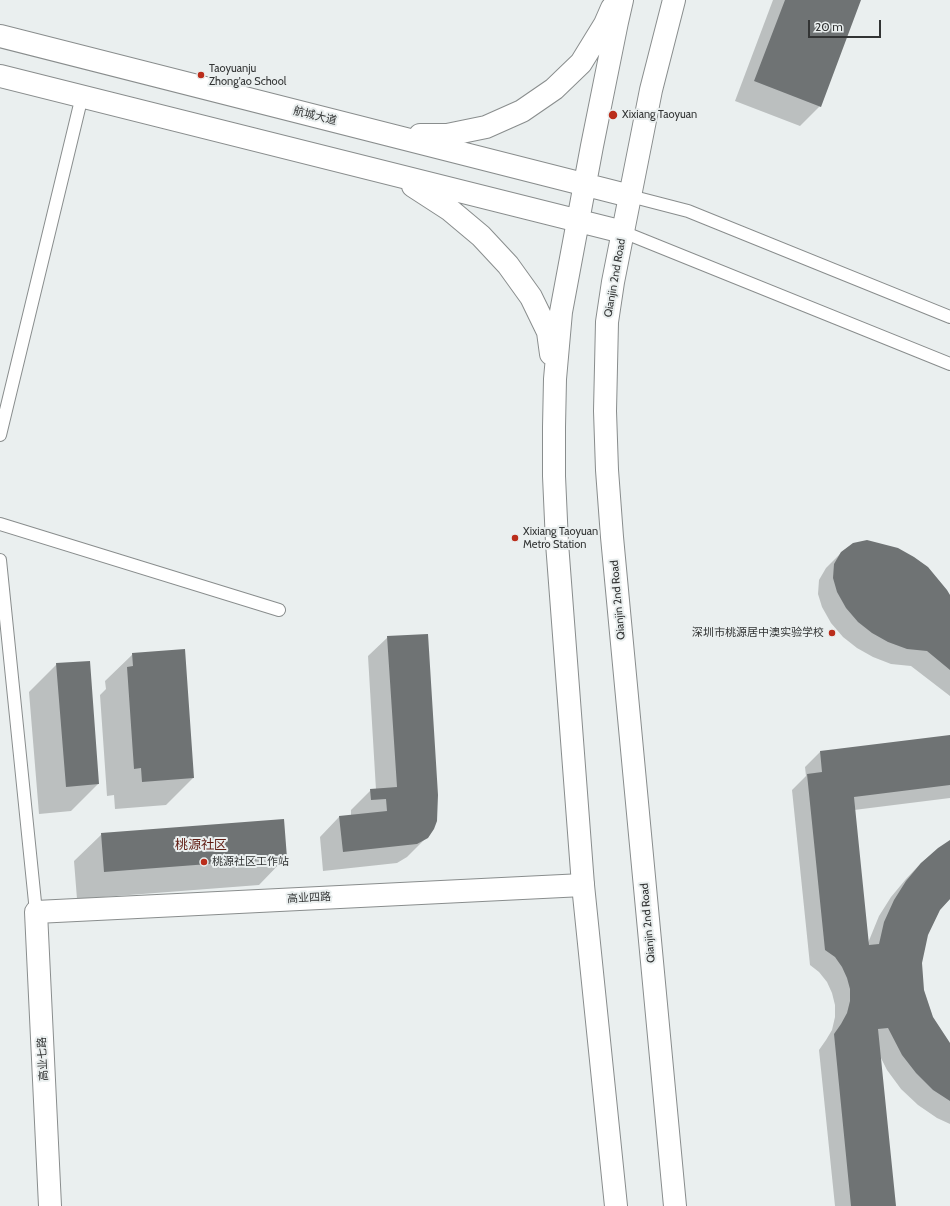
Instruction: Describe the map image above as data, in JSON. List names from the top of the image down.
{
  "streets": {
    "main road": [
      "航城大道",
      "Qianjin 2nd Road",
      "高业四路",
      "高业七路"
    ]
  },
  "crossings": [
    ["航城大道", "Qianjin 2nd Road"],
    ["高业四路", "高业七路"]
  ],
  "districts": ["桃源社区"],
  "places": [
    "Taoyuanju Zhong'ao School",
    "Xixiang Taoyuan",
    "Xixiang Taoyuan Metro Station",
    "深圳市桃源居中澳实验学校",
    "桃源社区工作站"
  ],
  "scale_bar": "20 m"
}
